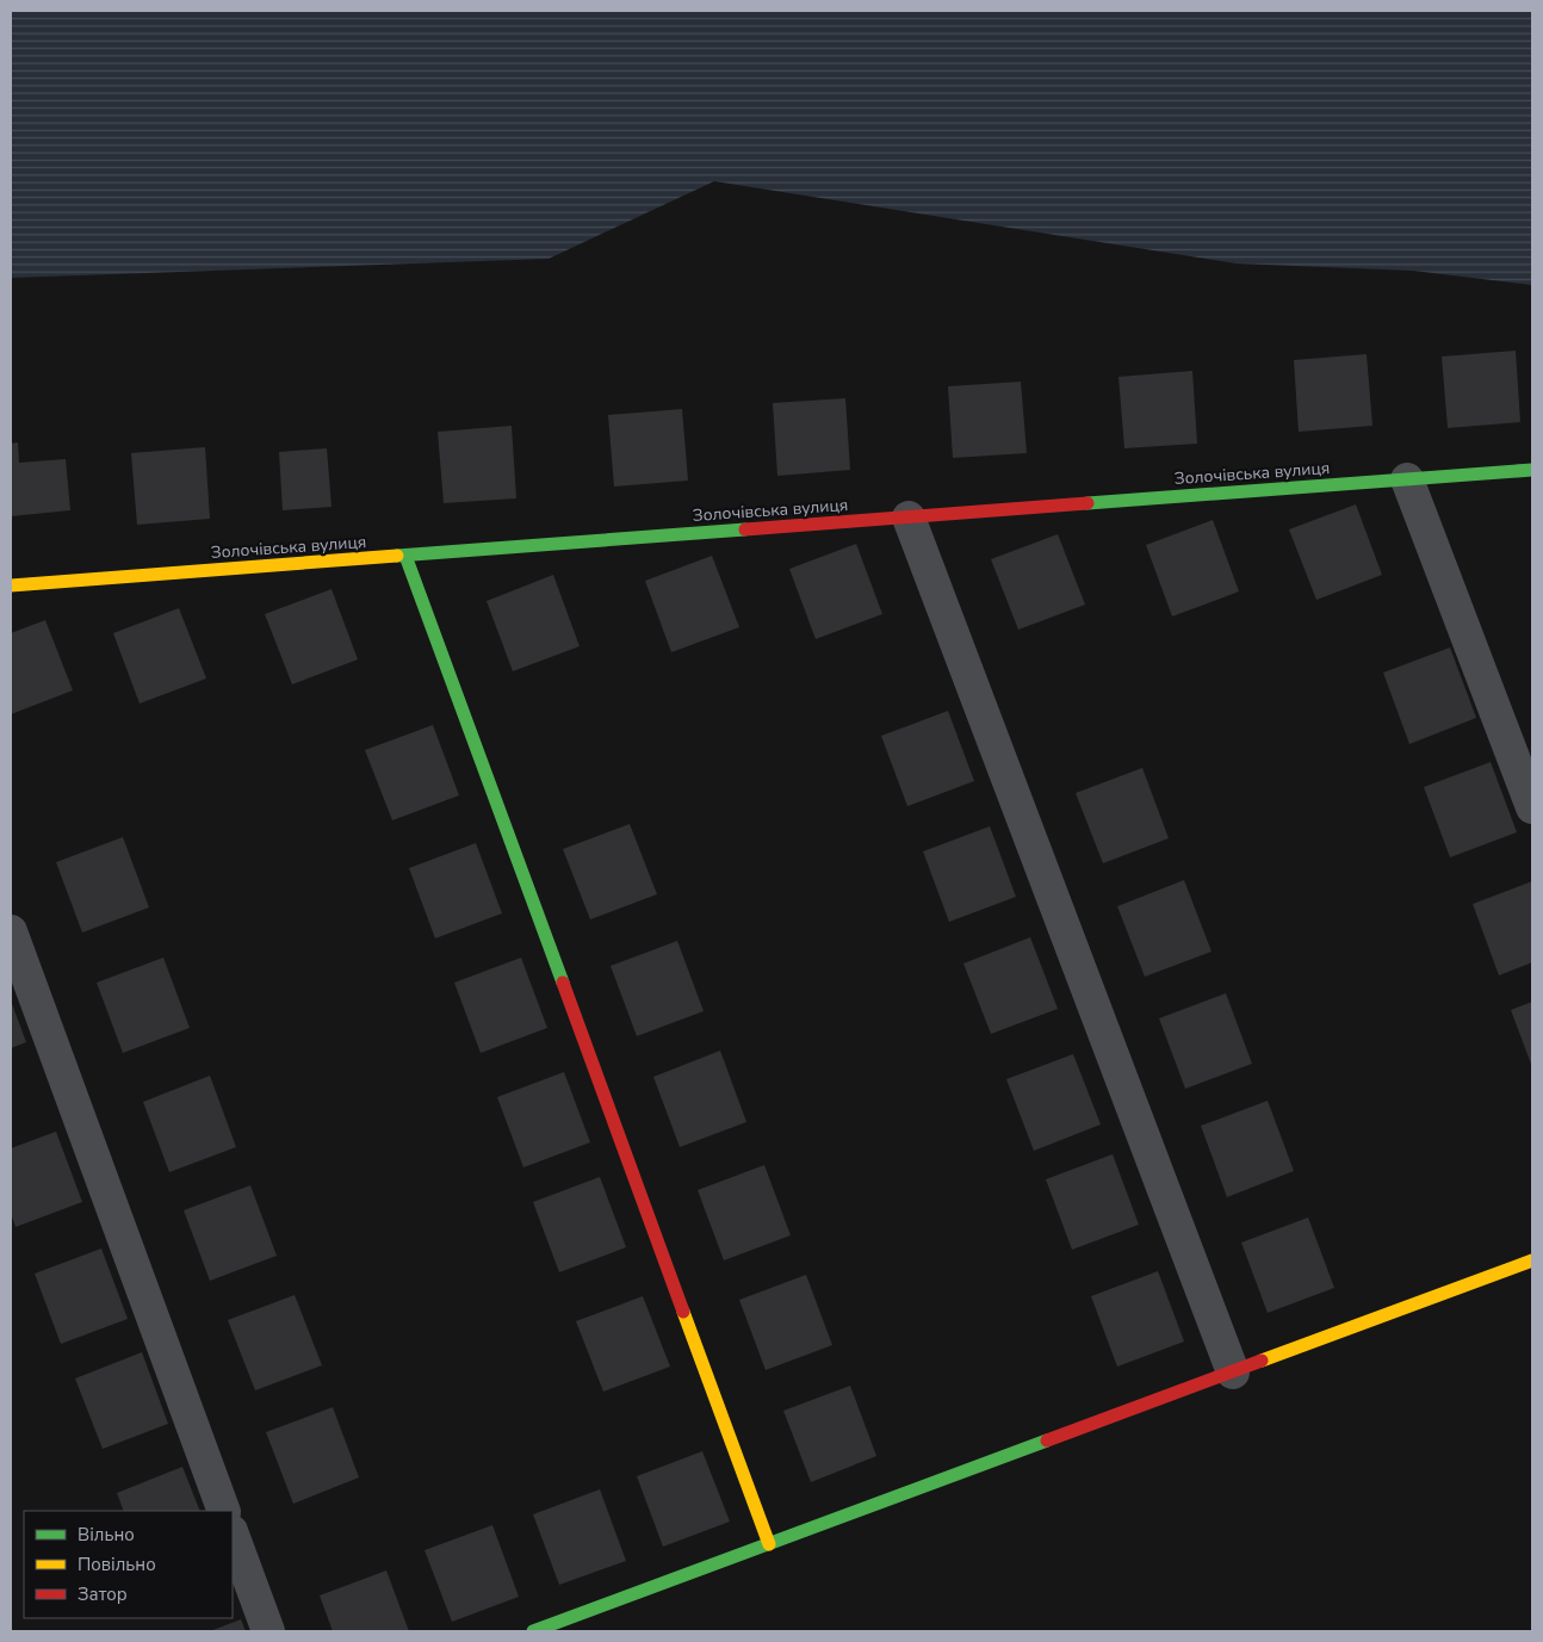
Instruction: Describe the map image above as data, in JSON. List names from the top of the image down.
{
  "streets": {
    "street": ["Золочівська вулиця"]
  },
  "legend": ["Вільно", "Повільно", "Затор"]
}
